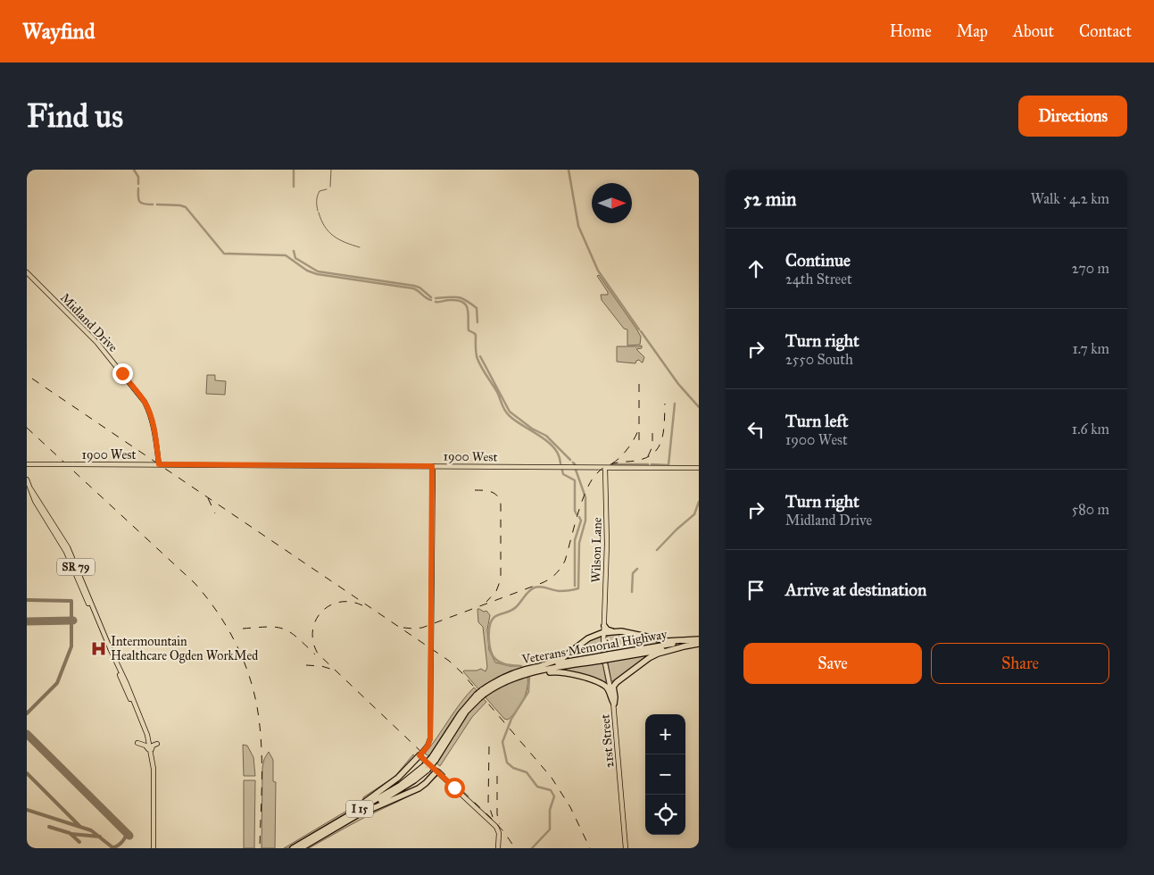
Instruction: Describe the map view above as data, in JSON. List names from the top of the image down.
{
  "streets": {
    "highway": ["Veterans Memorial Highway", "I 15"],
    "main road": [
      "Midland Drive",
      "1900 West",
      "Wilson Lane",
      "SR 79",
      "21st Street"
    ]
  },
  "crossings": [
    ["Midland Drive", "1900 West"],
    ["1900 West", "Wilson Lane"],
    ["Wilson Lane", "21st Street"]
  ],
  "places": {
    "hospital": ["Intermountain Healthcare Ogden WorkMed"]
  },
  "north": "right",
  "page": {
    "header": "Wayfind",
    "nav": [
      "Home",
      "Map",
      "About",
      "Contact"
    ],
    "buttons": [
      "Directions",
      ["Save", "Share"]
    ],
    "title": "Find us",
    "heading": ["52 min", "Walk · 4.2 km"],
    "list": [
      ["Continue", "24th Street", "270 m"],
      ["Turn right", "2550 South", "1.7 km"],
      ["Turn left", "1900 West", "1.6 km"],
      ["Turn right", "Midland Drive", "580 m"],
      "Arrive at destination"
    ],
    "map_buttons": ["+", "−"]
  }
}
